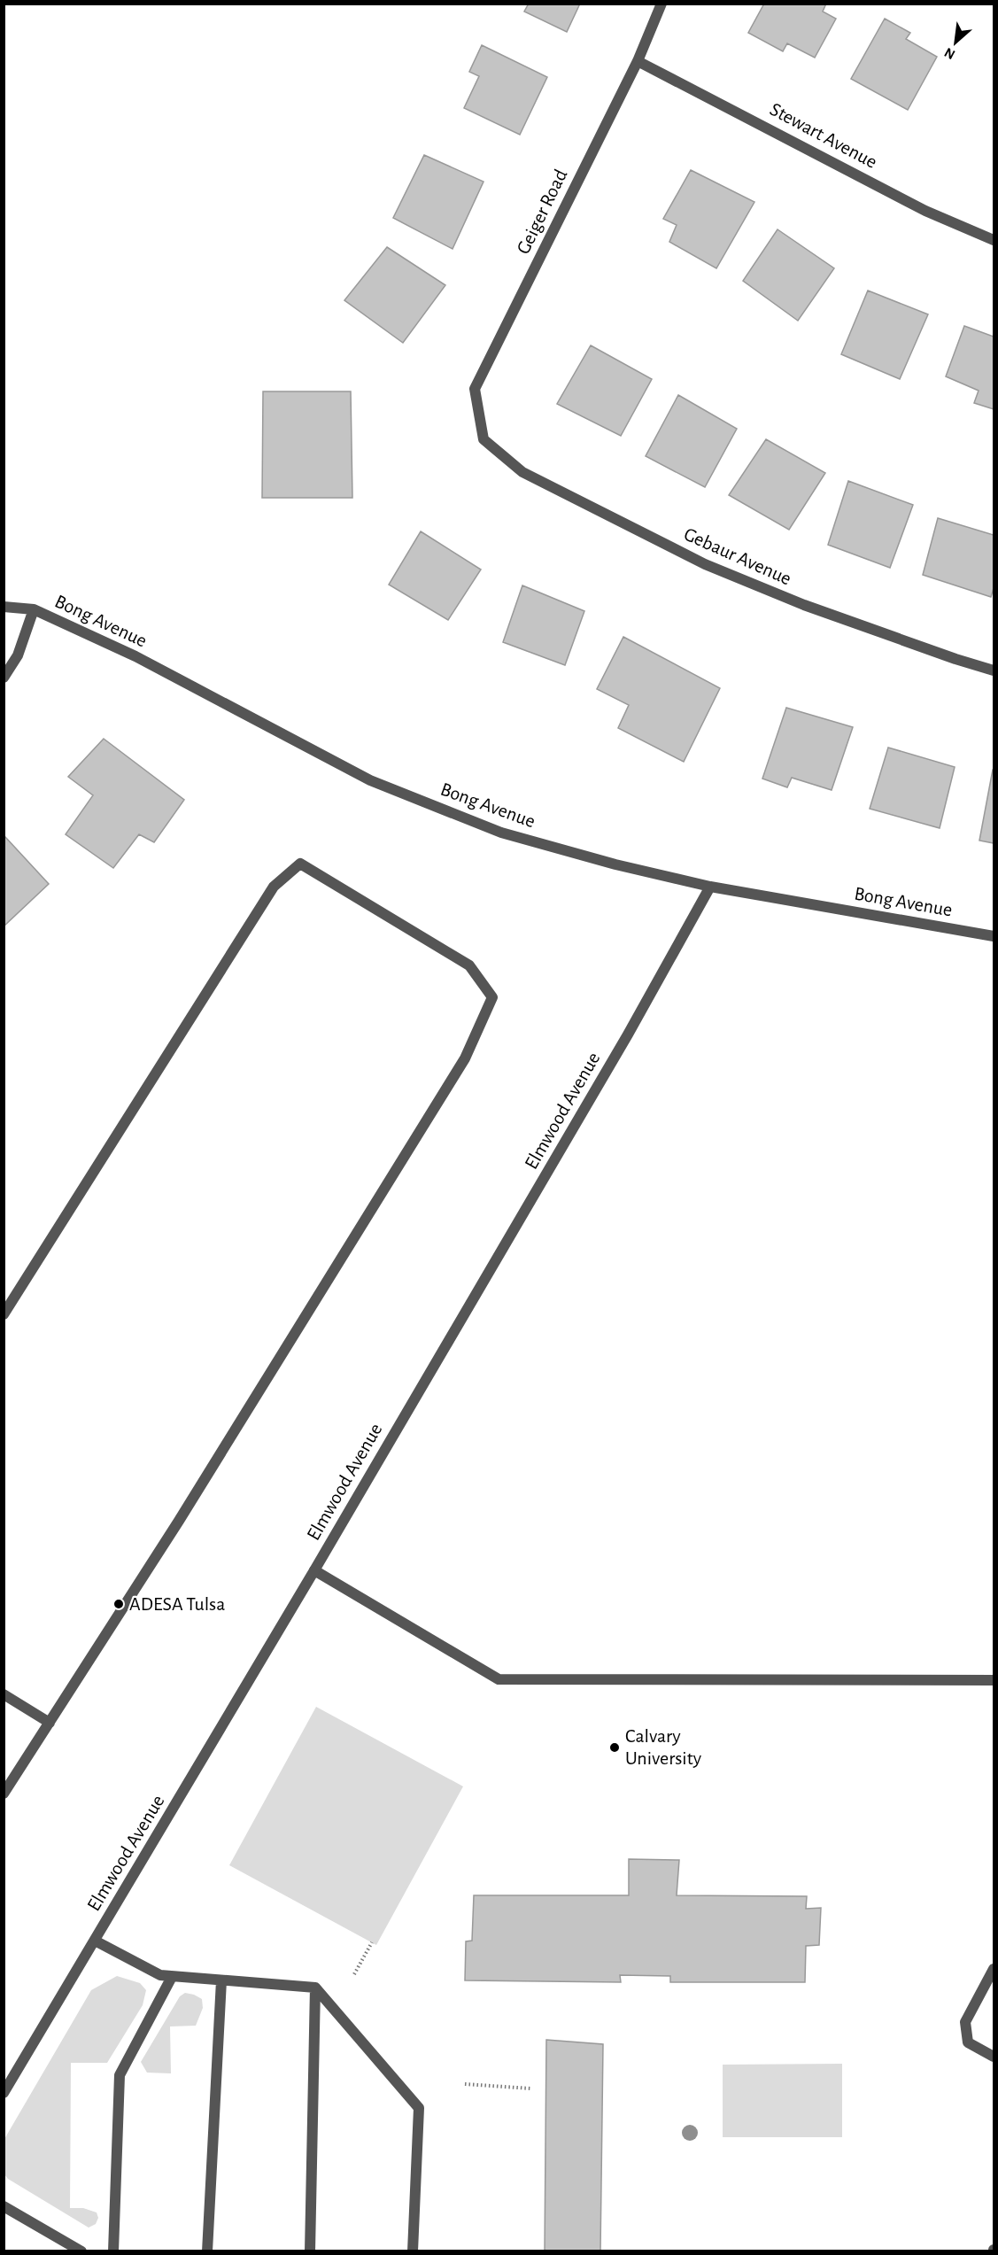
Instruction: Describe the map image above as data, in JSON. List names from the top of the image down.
{
  "streets": {
    "street": [
      "Stewart Avenue",
      "Geiger Road",
      "Gebaur Avenue",
      "Bong Avenue",
      "Elmwood Avenue"
    ]
  },
  "crossings": [
    ["Stewart Avenue", "Geiger Road"],
    ["Geiger Road", "Gebaur Avenue"],
    ["Bong Avenue", "Elmwood Avenue"]
  ],
  "places": ["ADESA Tulsa", "Calvary University"],
  "north": "bottom left"
}
